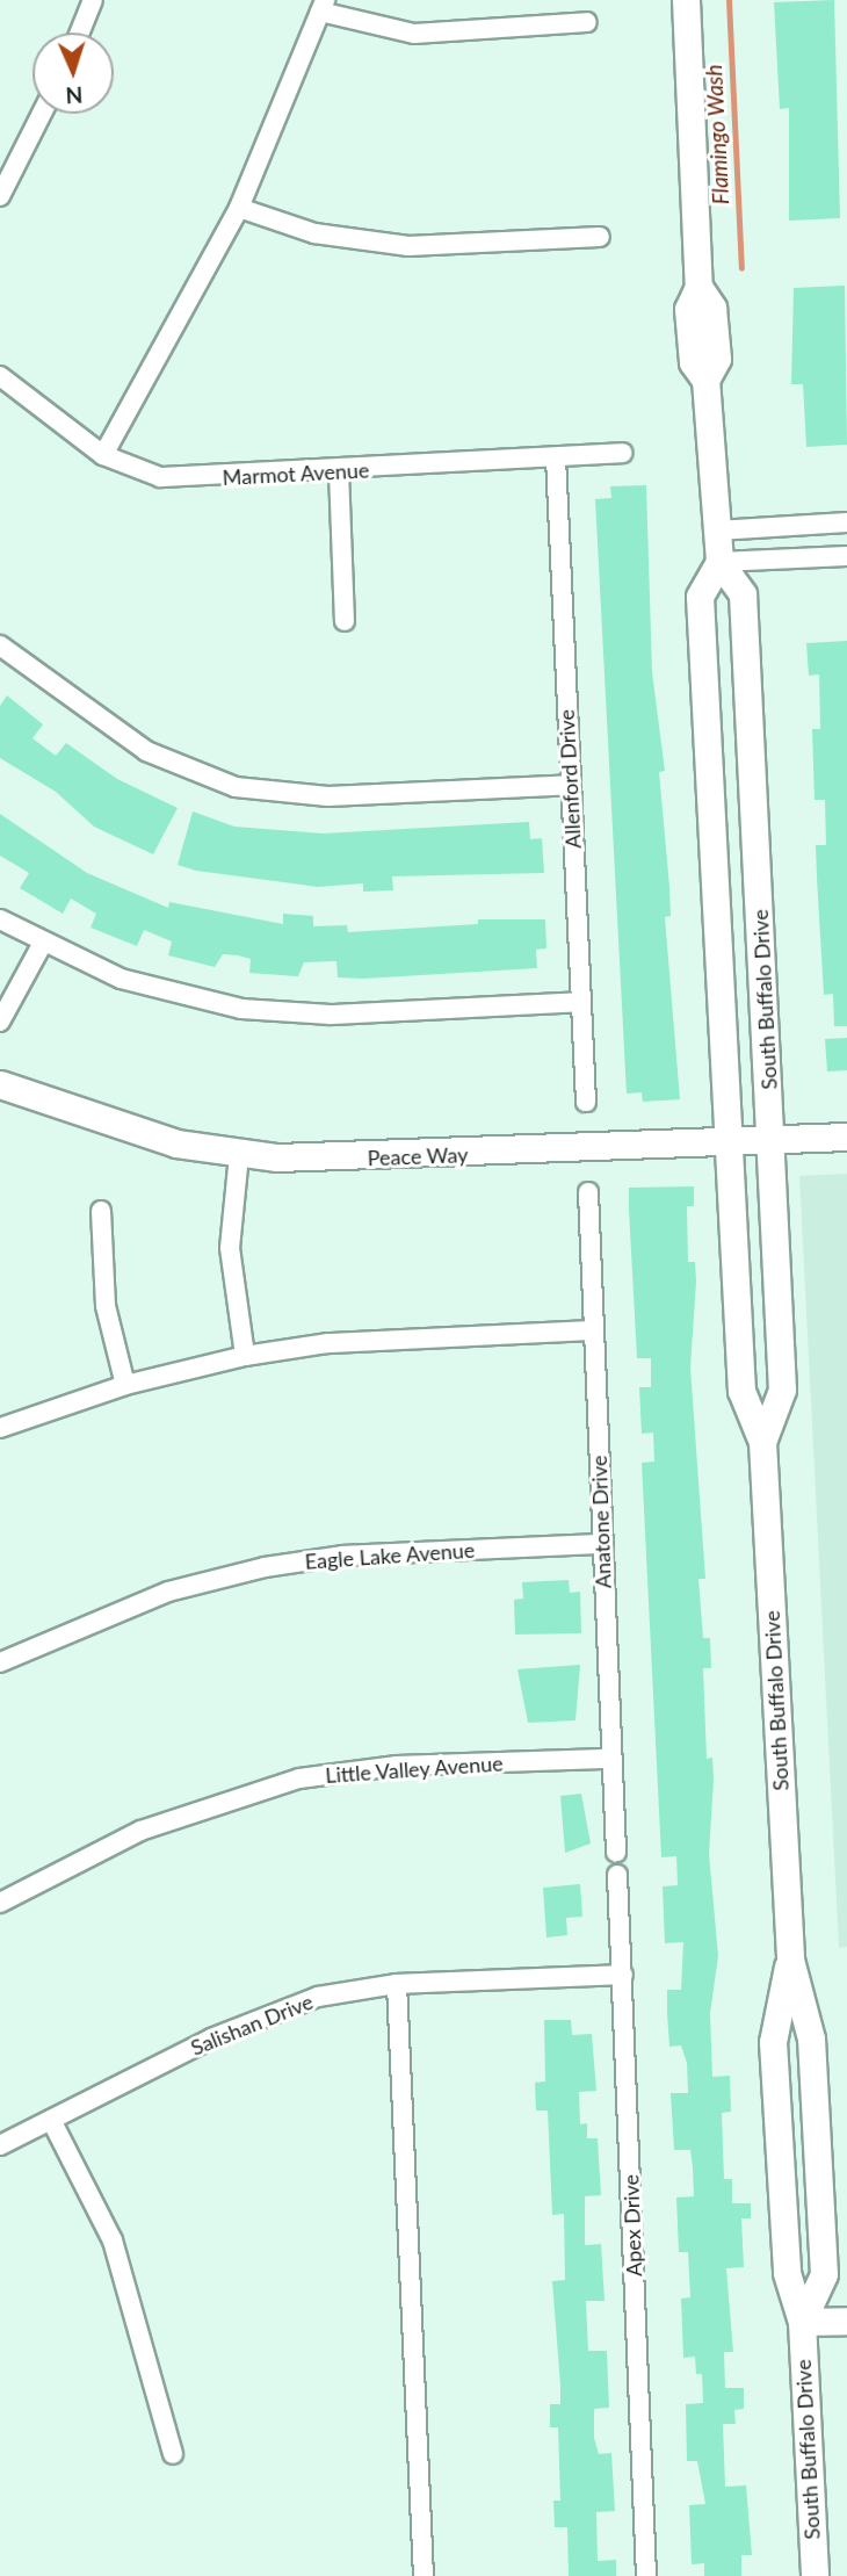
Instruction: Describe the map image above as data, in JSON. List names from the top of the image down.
{
  "streets": {
    "main road": ["South Buffalo Drive", "Peace Way"],
    "street": [
      "Marmot Avenue",
      "Allenford Drive",
      "Anatone Drive",
      "Eagle Lake Avenue",
      "Little Valley Avenue",
      "Salishan Drive",
      "Apex Drive"
    ]
  },
  "crossings": [
    ["Marmot Avenue", "Allenford Drive"],
    ["South Buffalo Drive", "Peace Way"],
    ["Anatone Drive", "Eagle Lake Avenue"],
    ["Anatone Drive", "Little Valley Avenue"],
    ["Salishan Drive", "Apex Drive"]
  ],
  "water": ["Flamingo Wash"],
  "north": "bottom"
}
